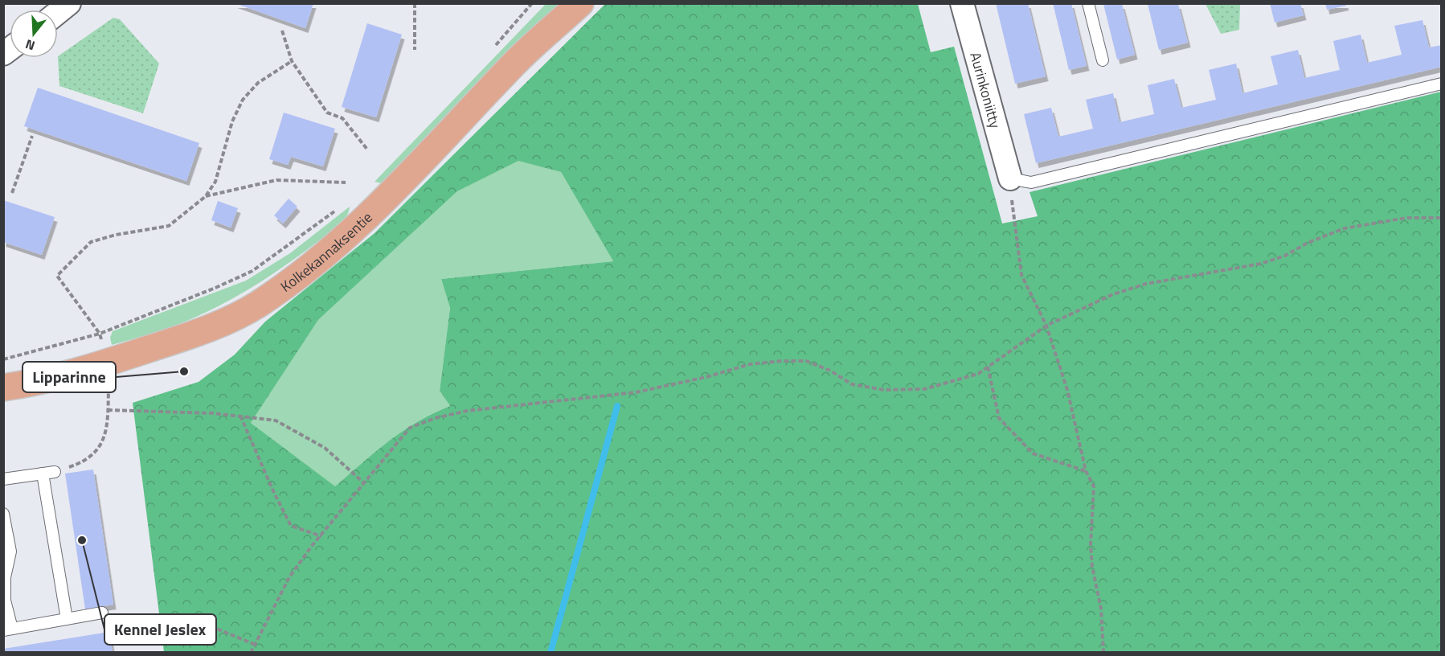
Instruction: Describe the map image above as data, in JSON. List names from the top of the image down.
{
  "streets": {
    "main road": ["Kolkekannaksentie"],
    "street": ["Aurinkoniitty"]
  },
  "places": ["Lipparinne", "Kennel Jeslex"],
  "north": "bottom"
}
